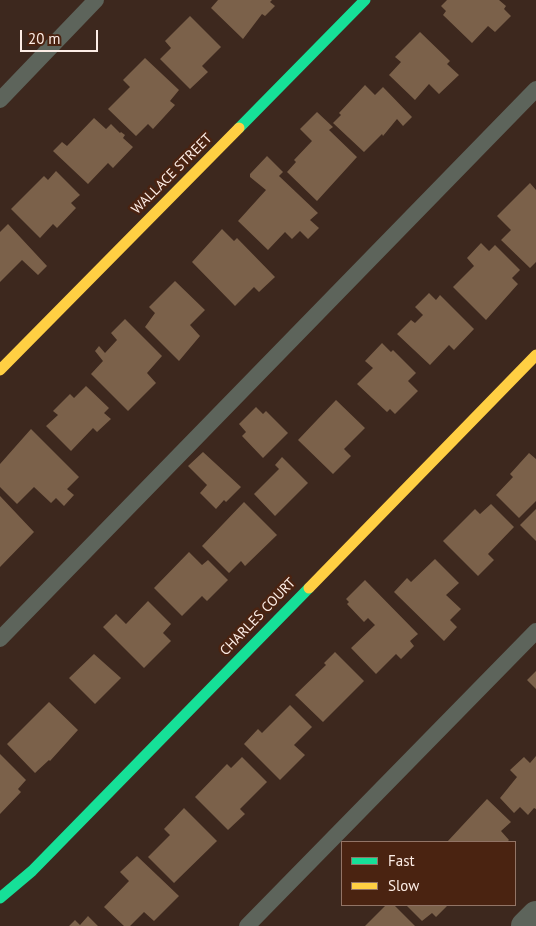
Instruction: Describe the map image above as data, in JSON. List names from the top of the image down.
{
  "streets": {
    "street": ["WALLACE STREET", "CHARLES COURT"]
  },
  "legend": ["Fast", "Slow"],
  "scale_bar": "20 m"
}
